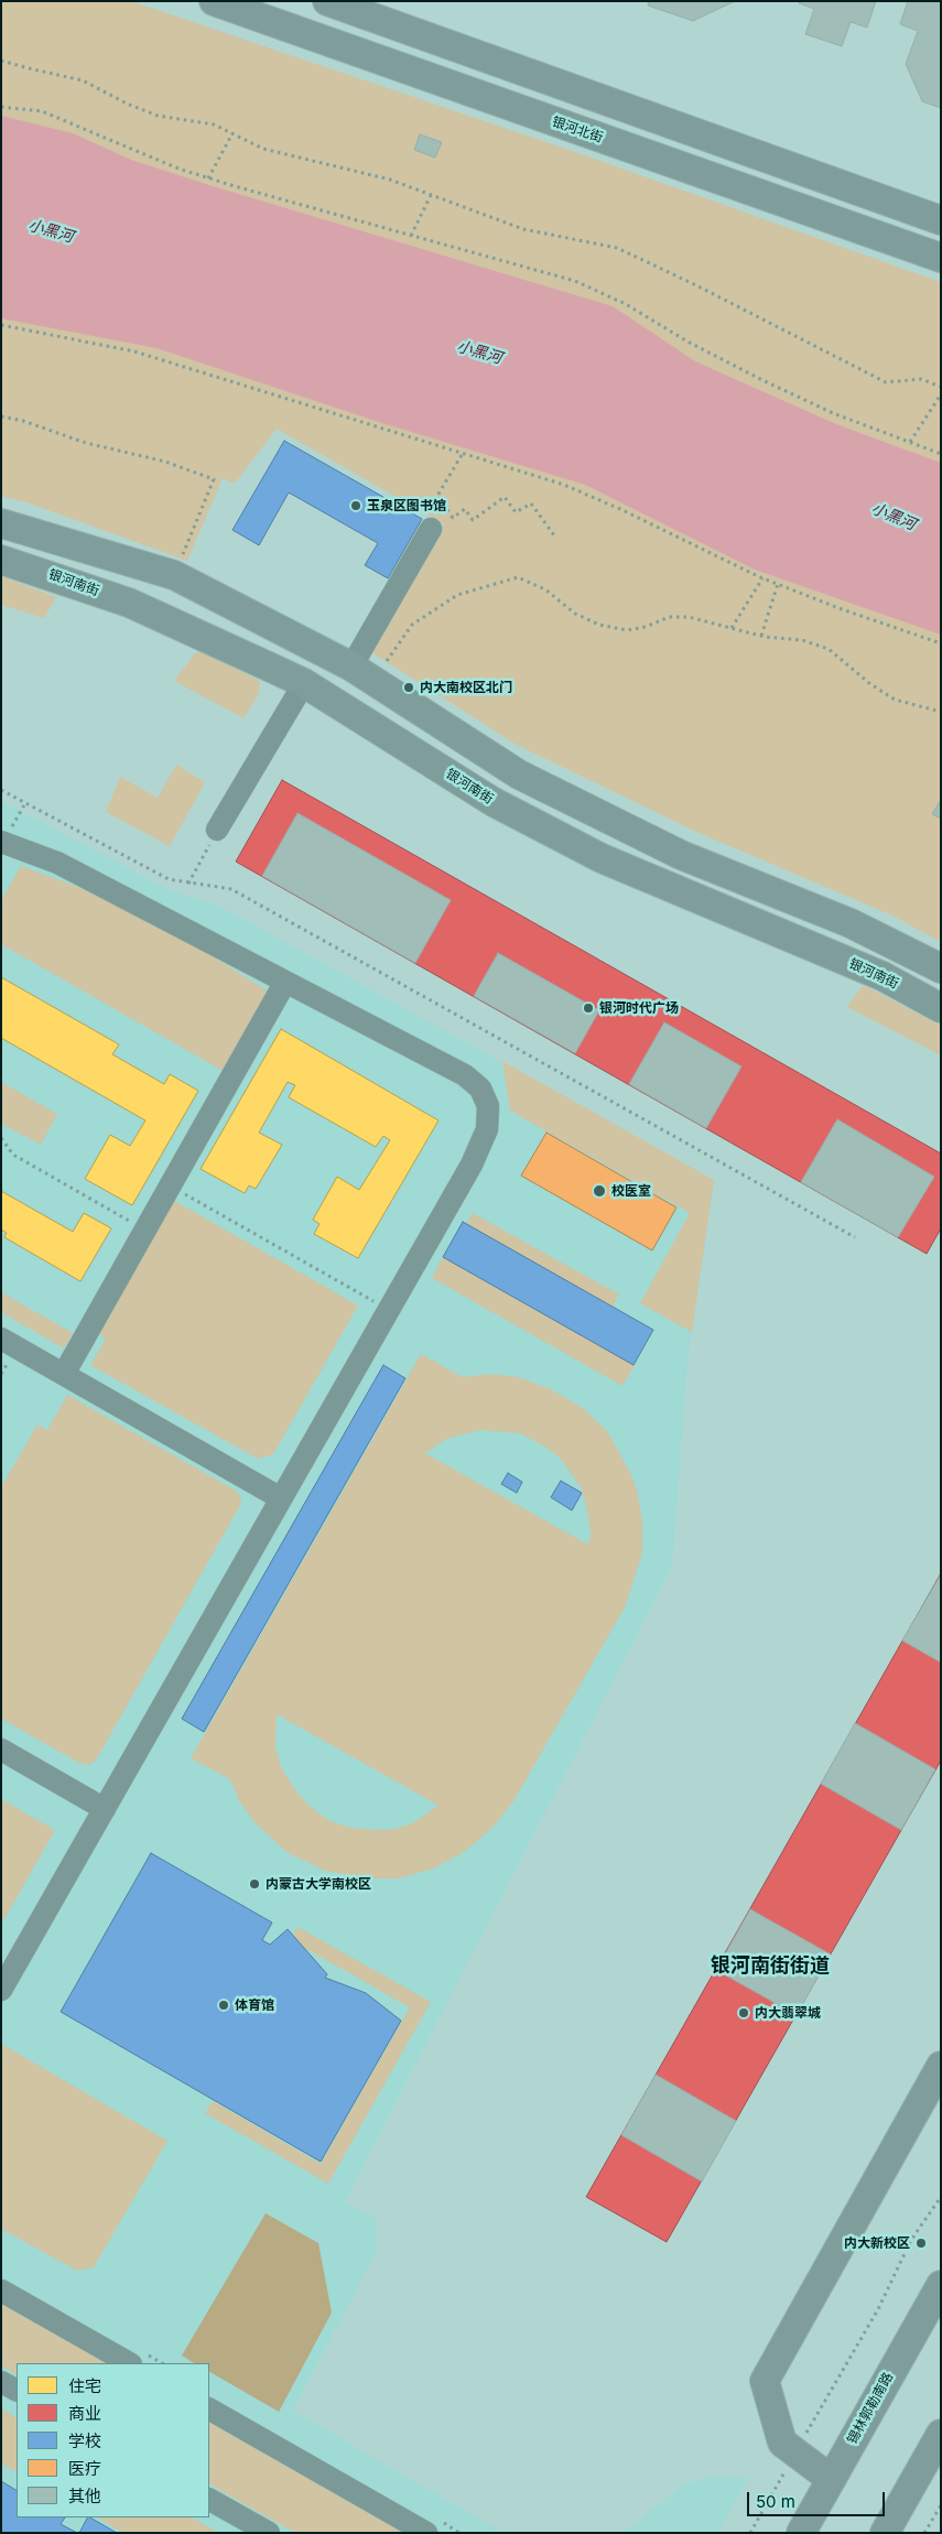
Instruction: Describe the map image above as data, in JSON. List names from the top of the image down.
{
  "streets": {
    "main road": ["银河北街", "银河南街", "锡林郭勒南路"]
  },
  "districts": ["银河南街街道"],
  "water": ["小黑河"],
  "places": [
    "玉泉区图书馆",
    "内大南校区北门",
    "银河时代广场",
    "校医室",
    "内蒙古大学南校区",
    "体育馆",
    "内大翡翠城",
    "内大新校区"
  ],
  "legend": [
    "住宅",
    "商业",
    "学校",
    "医疗",
    "其他"
  ],
  "scale_bar": "50 m"
}
